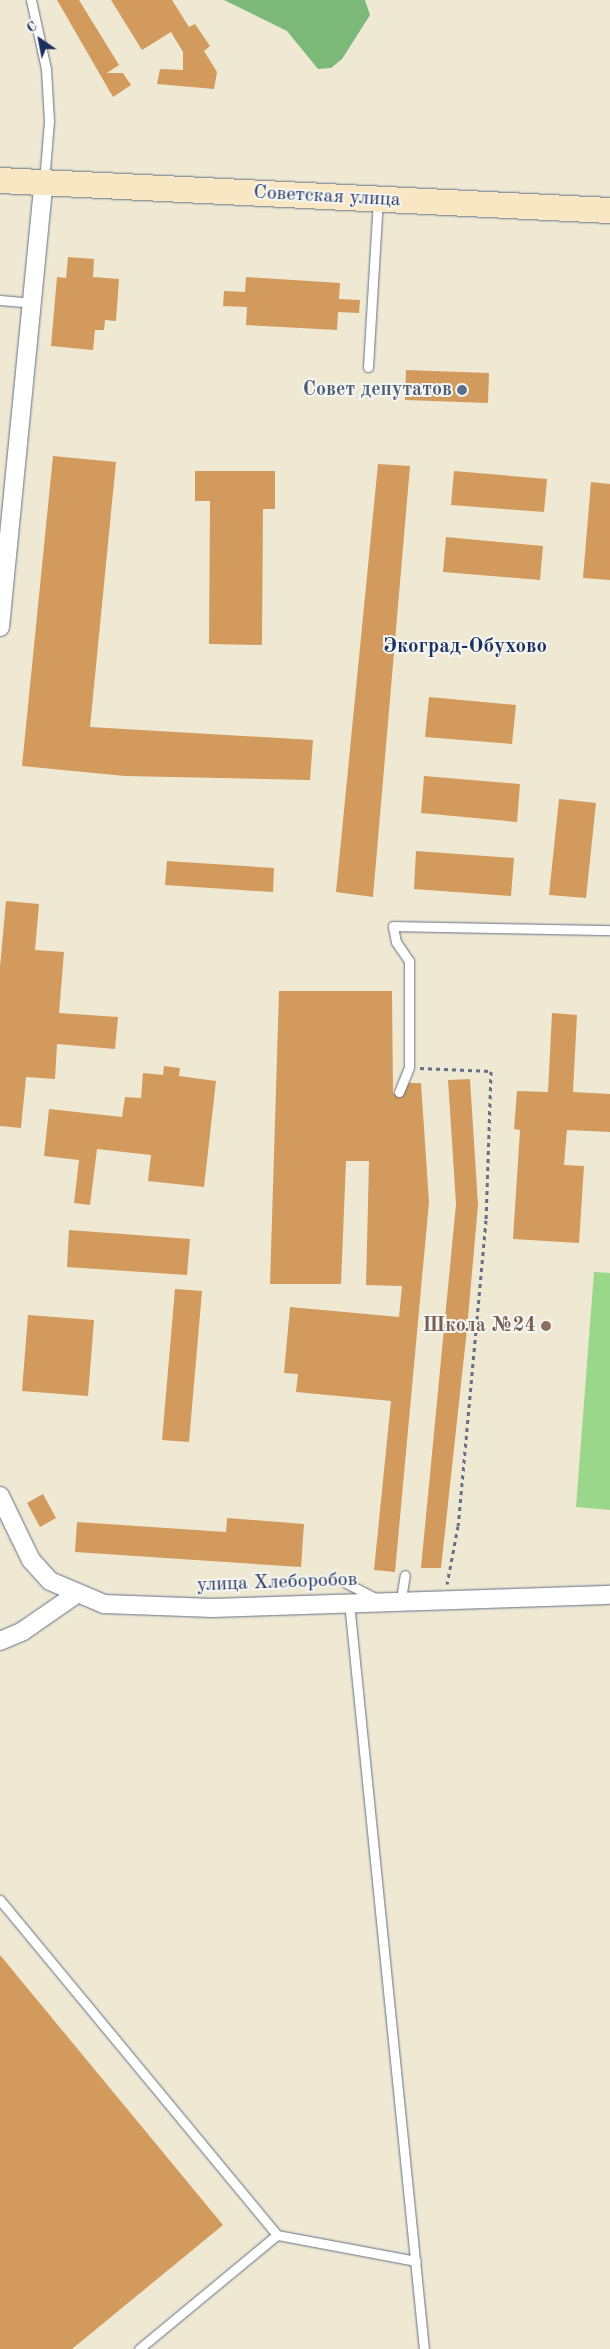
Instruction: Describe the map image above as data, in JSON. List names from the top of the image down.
{
  "streets": {
    "main road": ["Советская улица"],
    "street": ["улица Хлеборобов"]
  },
  "districts": ["Экоград-Обухово"],
  "places": ["Совет депутатов", "Школа №24"],
  "north": "top left"
}
